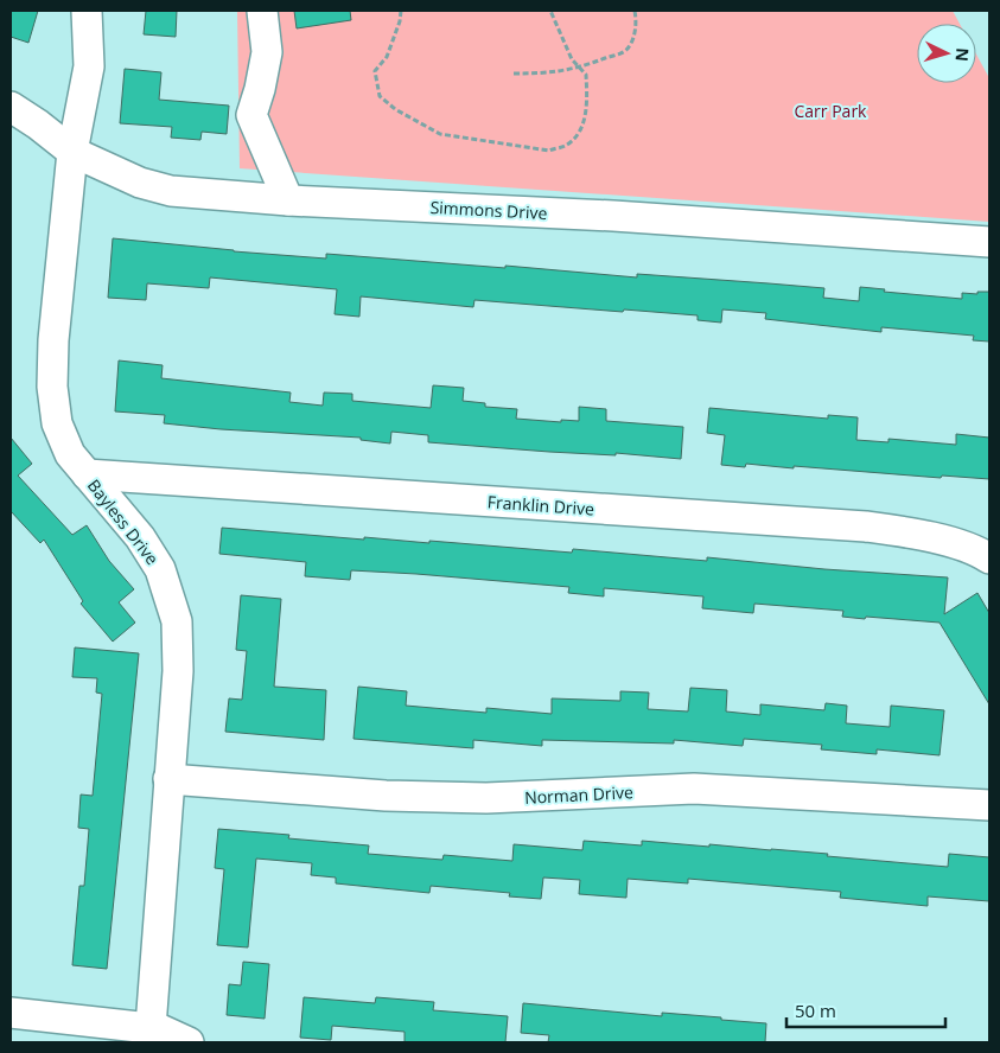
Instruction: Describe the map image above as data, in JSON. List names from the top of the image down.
{
  "streets": {
    "street": [
      "Simmons Drive",
      "Franklin Drive",
      "Bayless Drive",
      "Norman Drive"
    ]
  },
  "crossings": [
    ["Simmons Drive", "Bayless Drive"],
    ["Franklin Drive", "Bayless Drive"],
    ["Bayless Drive", "Norman Drive"]
  ],
  "parks": ["Carr Park"],
  "scale_bar": "50 m",
  "north": "right"
}
